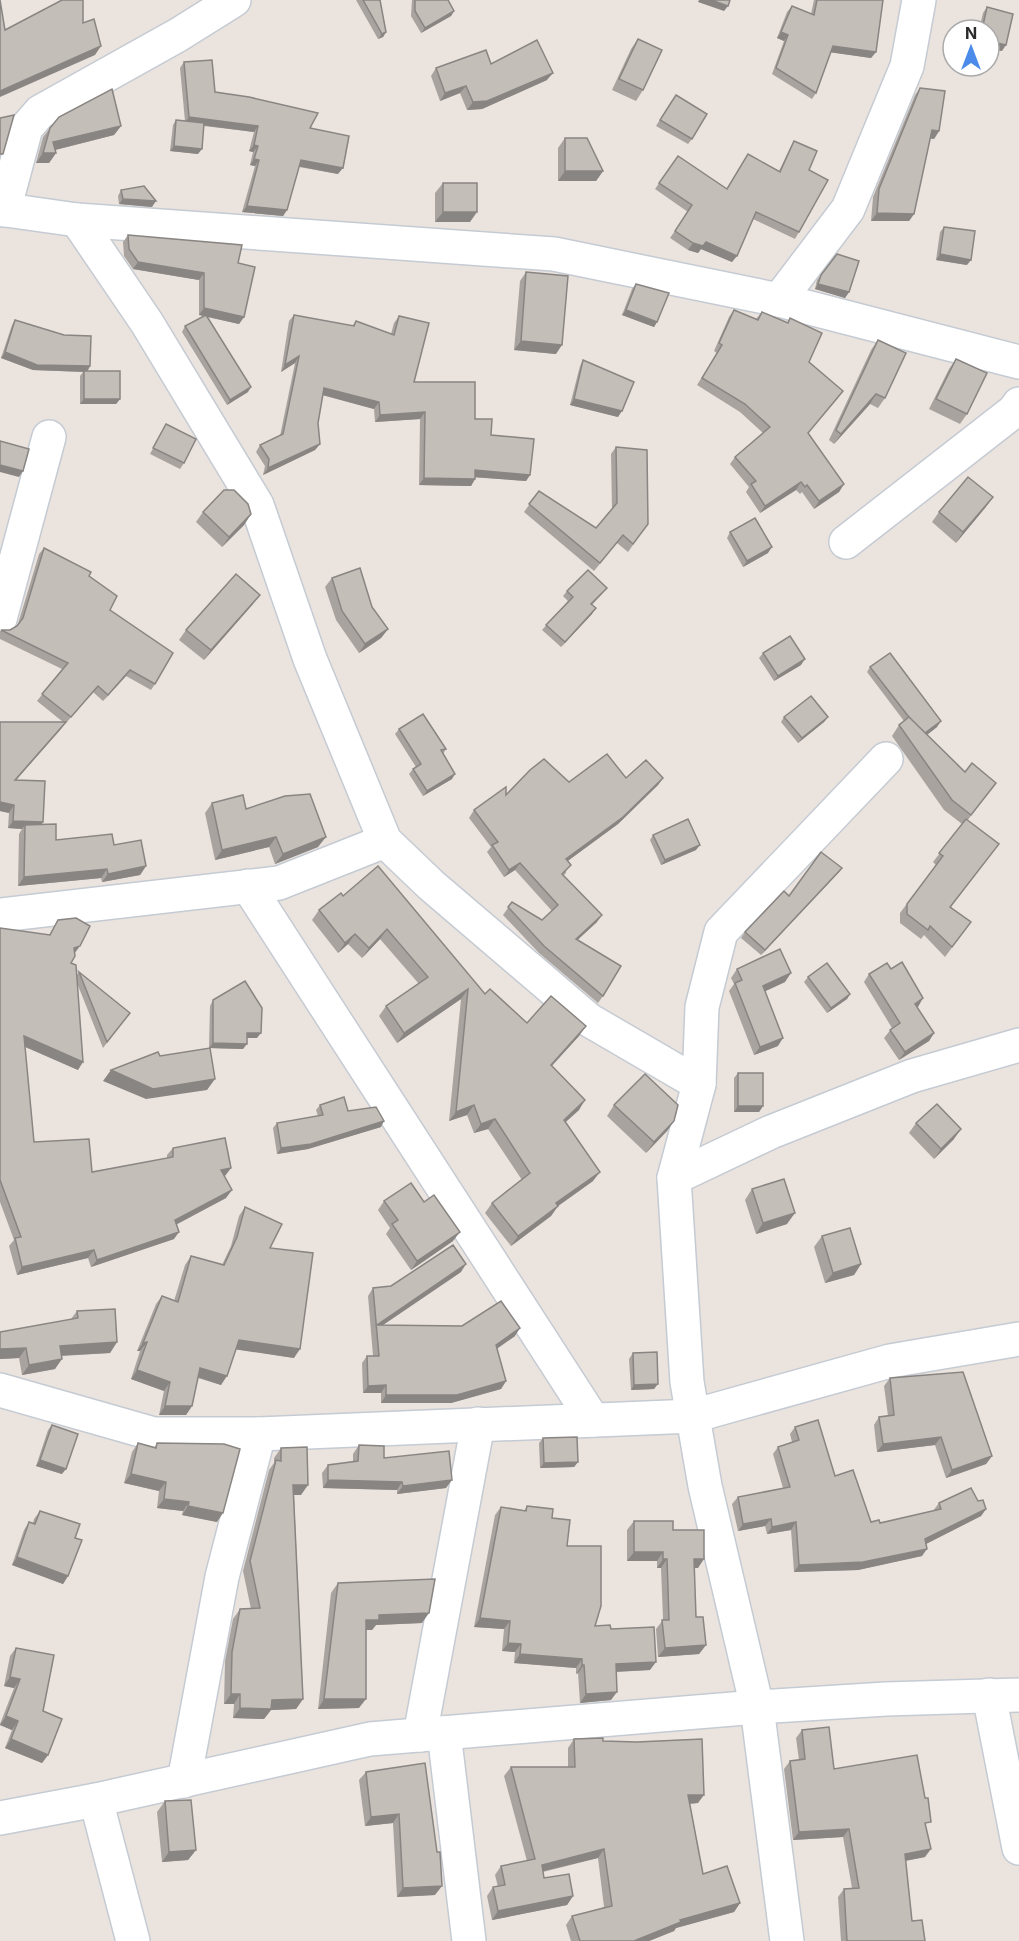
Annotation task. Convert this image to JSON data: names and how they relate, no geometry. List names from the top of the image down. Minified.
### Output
{"north":"top"}
